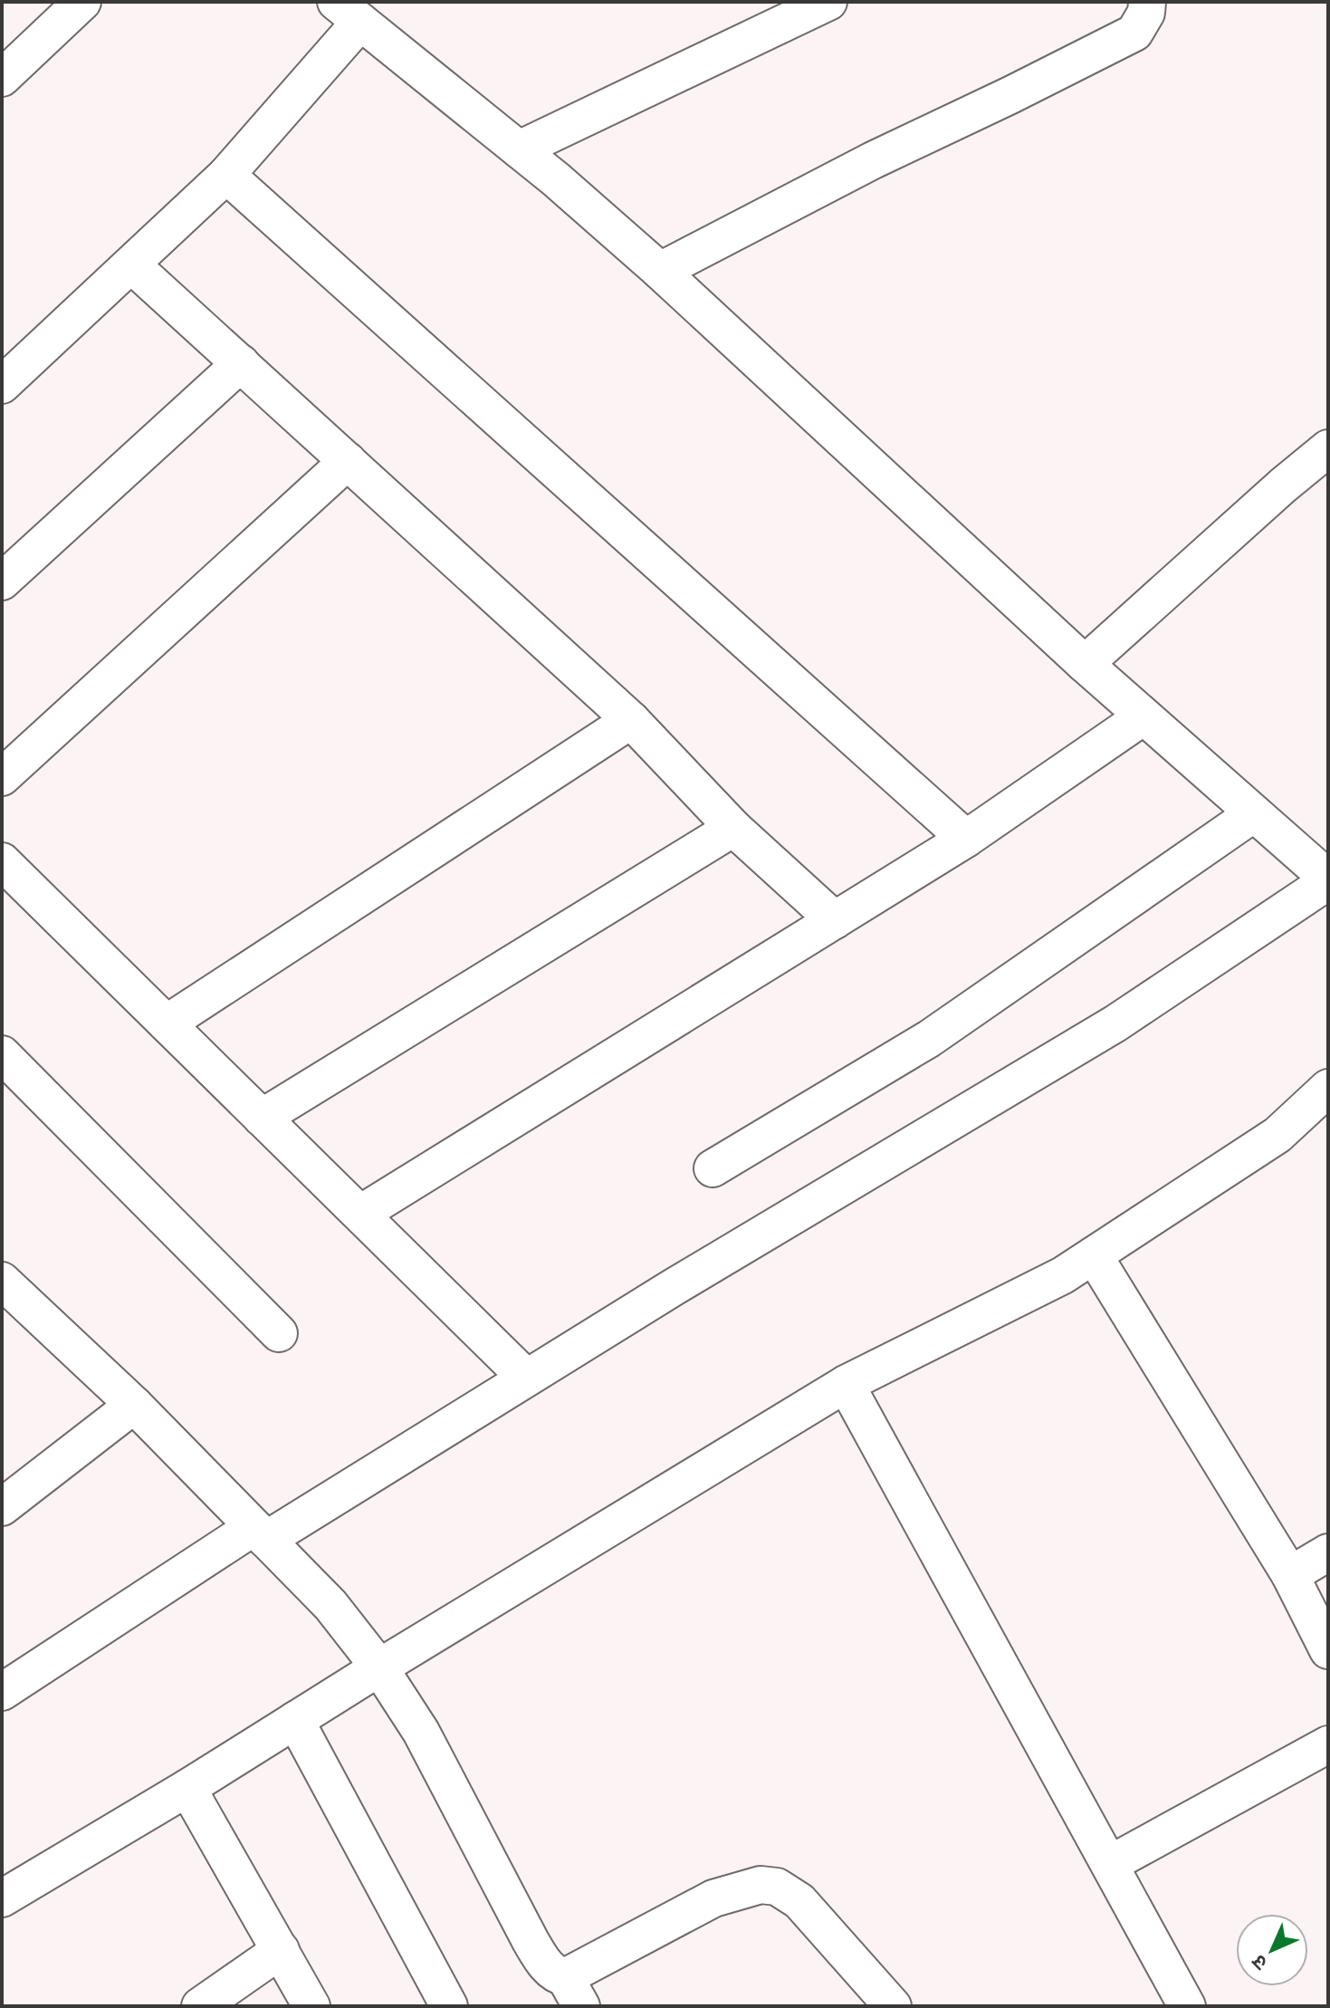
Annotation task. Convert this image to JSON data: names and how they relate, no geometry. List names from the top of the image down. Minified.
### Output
{"north":"bottom left"}
